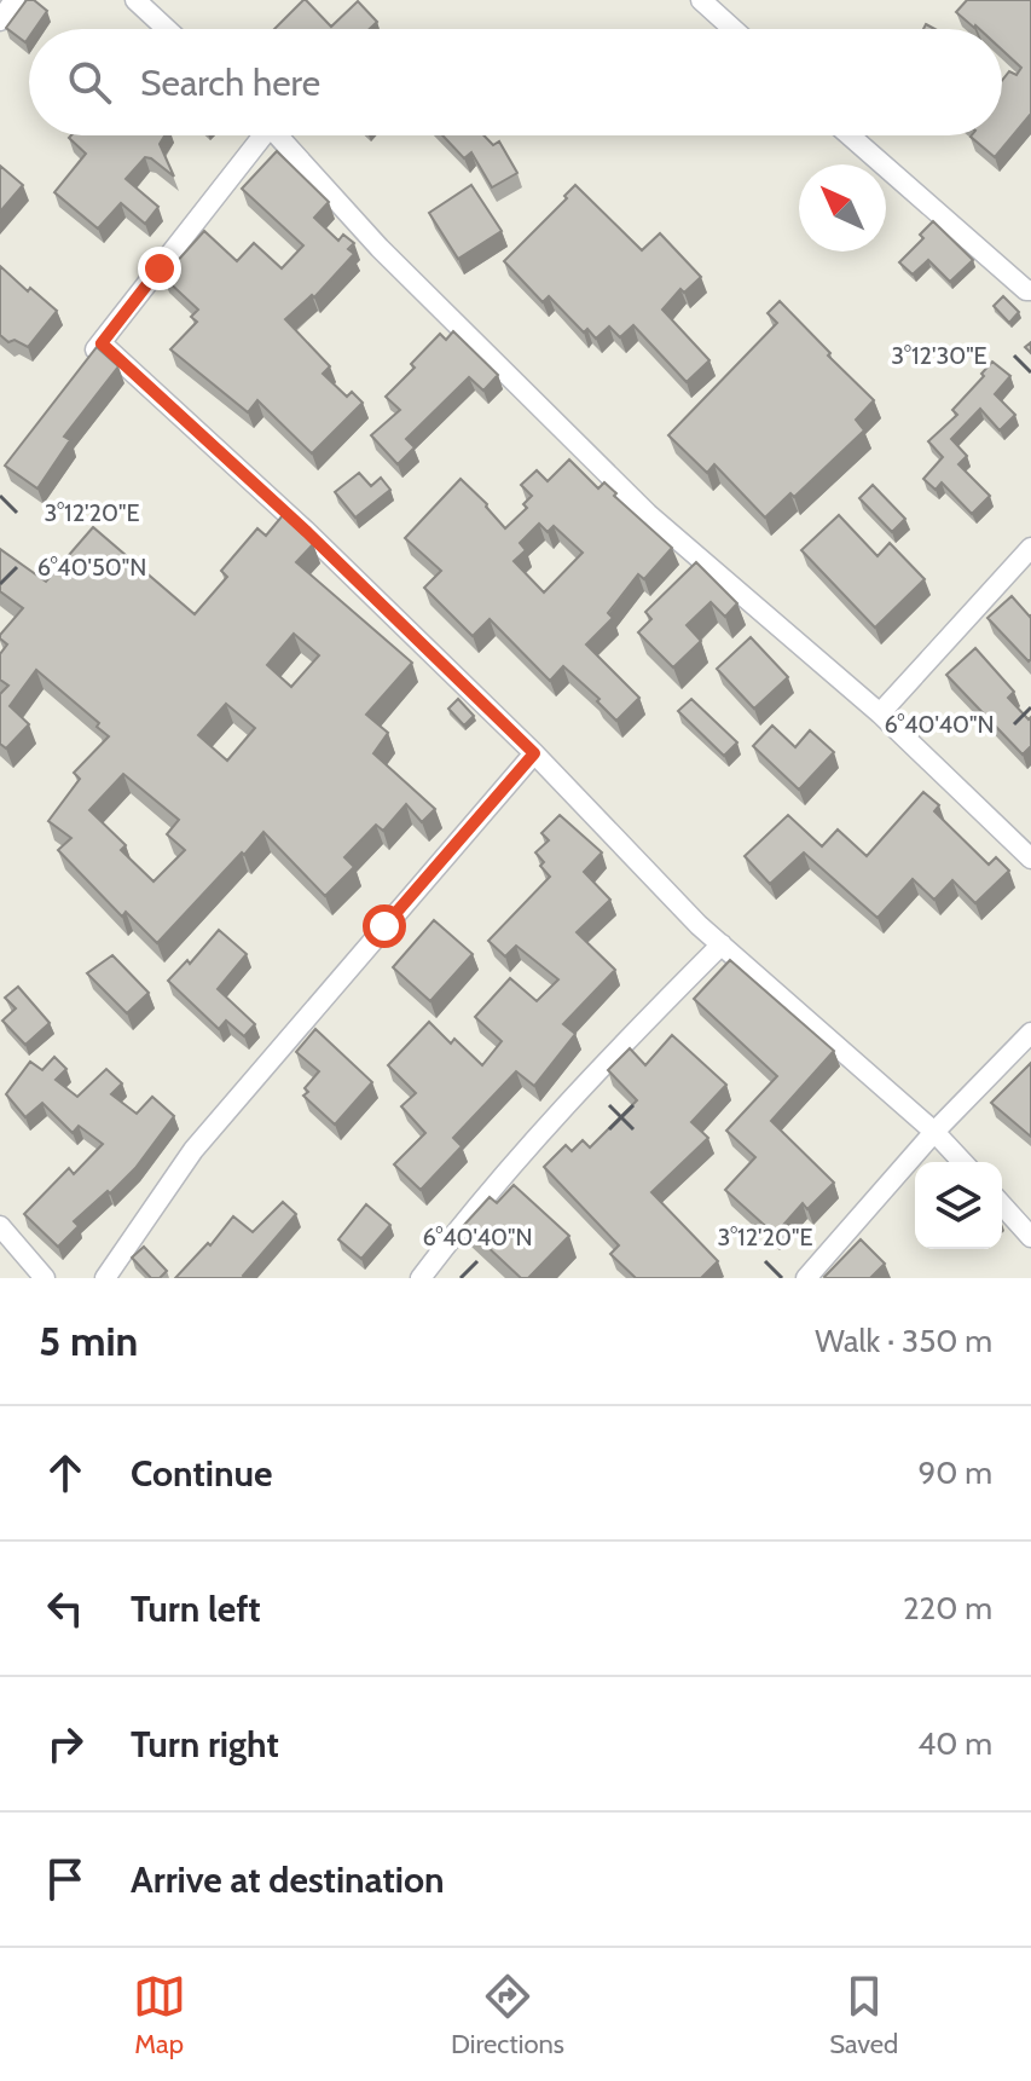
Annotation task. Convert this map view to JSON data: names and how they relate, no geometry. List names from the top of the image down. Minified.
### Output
{"north":"top left","page":{"search":"Search here","heading":["5 min","Walk · 350 m"],"list":[["Continue","90 m"],["Turn left","220 m"],["Turn right","40 m"],"Arrive at destination"],"nav":["Map","Directions","Saved"]},"coordinates":["3°12'30\"E","3°12'20\"E","6°40'50\"N","6°40'40\"N"]}
